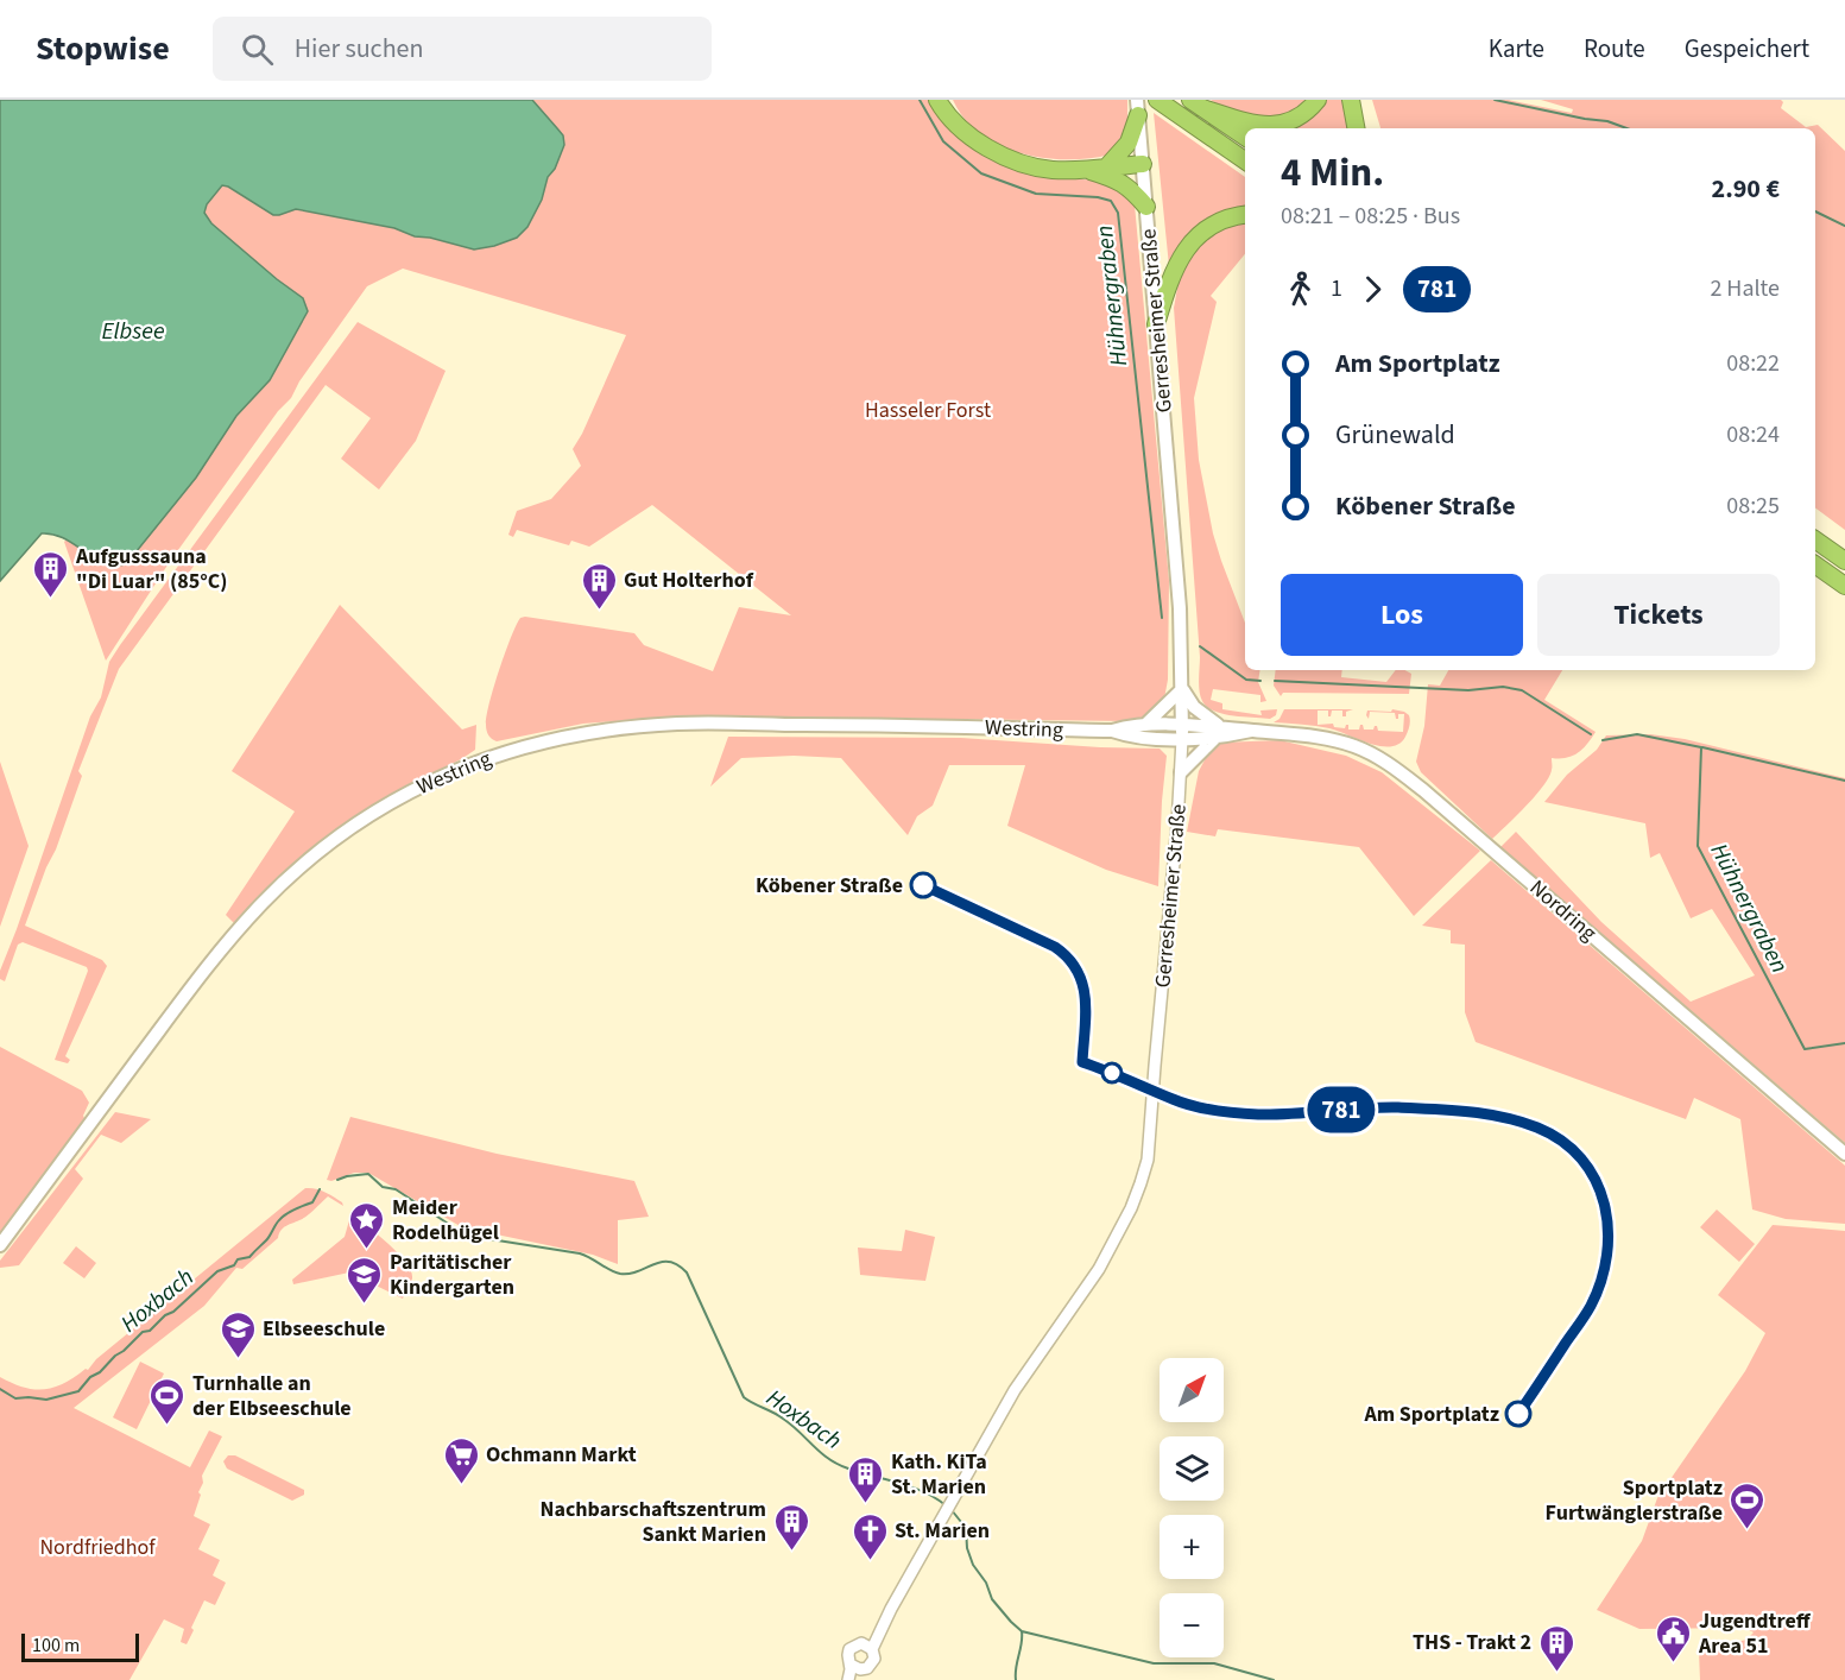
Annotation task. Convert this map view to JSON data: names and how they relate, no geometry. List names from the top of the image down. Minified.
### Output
{"streets":{"main road":["Gerresheimer Straße","Westring","Nordring"]},"crossings":[["Gerresheimer Straße","Westring"],["Gerresheimer Straße","Nordring"],["Westring","Nordring"]],"water":["Hühnergraben","Elbsee","Hoxbach"],"parks":["Hasseler Forst","Nordfriedhof"],"places":{"building":["Aufgusssauna \"Di Luar\" (85°C)","Gut Holterhof","Kath. KiTa St. Marien","Nachbarschaftszentrum Sankt Marien","THS - Trakt 2"],"other":["Köbener Straße","Am Sportplatz"],"place":["Meider Rodelhügel"],"school or university":["Paritätischer Kindergarten","Elbseeschule"],"sports":["Turnhalle an der Elbseeschule","Sportplatz Furtwänglerstraße"],"supermarket":["Ochmann Markt"],"church":["St. Marien"],"public building":["Jugendtreff Area 51"]},"lines":["bus line 781"],"scale_bar":"100 m","north":"top right","page":{"header":"Stopwise","search":"Hier suchen","nav":["Karte","Route","Gespeichert"],"on_map":"781","heading":["4 Min.","08:21 – 08:25 · Bus","2.90 €"],"legs":["1","781","2 Halte"],"list":[{"name":"Am Sportplatz","value":"08:22"},{"name":"Grünewald","value":"08:24"},{"name":"Köbener Straße","value":"08:25"}],"buttons":["Los","Tickets"],"map_buttons":["+","−"],"scale":"100 m"}}
